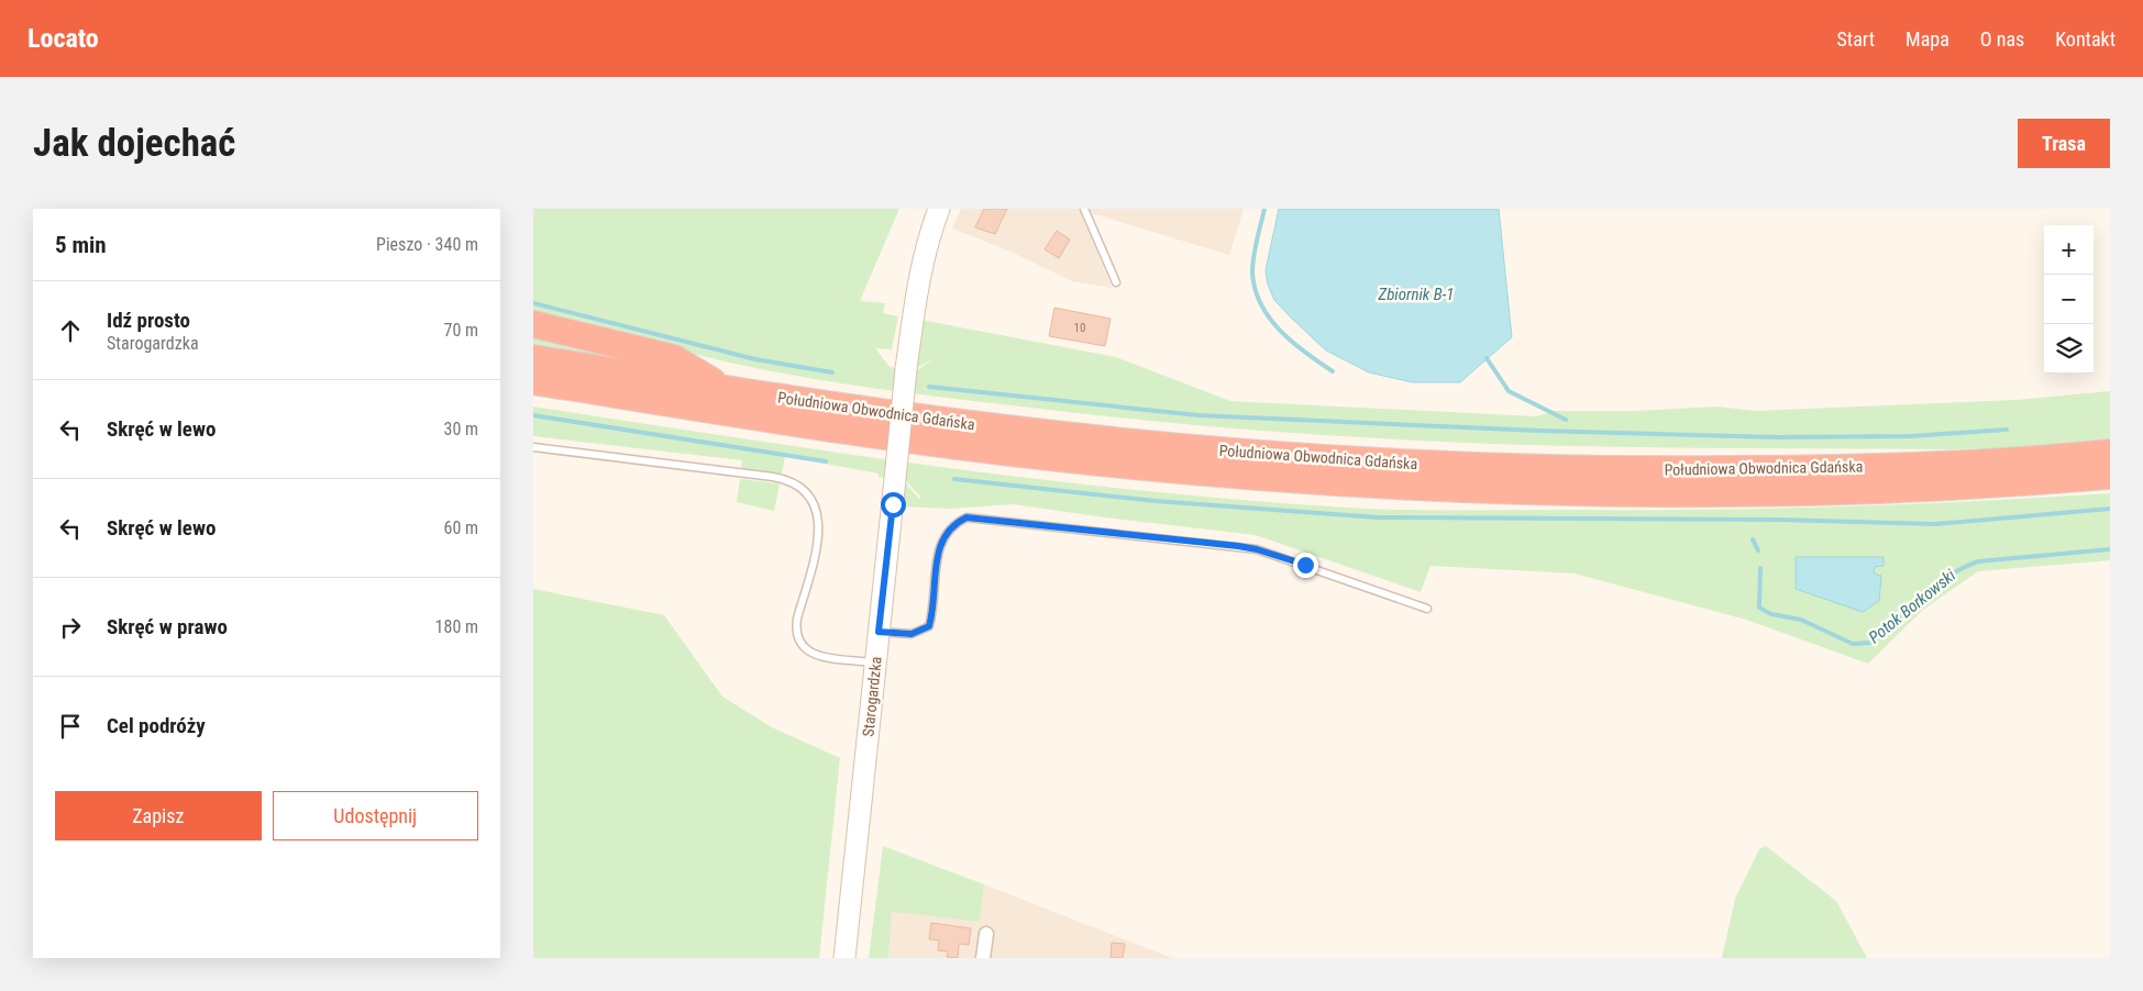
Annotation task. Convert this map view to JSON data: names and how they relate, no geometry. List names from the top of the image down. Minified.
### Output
{"streets":{"highway":["Południowa Obwodnica Gdańska"],"main road":["Starogardzka"]},"water":["Zbiornik B-1","Potok Borkowski"],"house_numbers":["10"],"page":{"header":"Locato","nav":["Start","Mapa","O nas","Kontakt"],"buttons":["Trasa",["Zapisz","Udostępnij"]],"title":"Jak dojechać","heading":["5 min","Pieszo · 340 m"],"map_buttons":["+","−"],"list":[["Idź prosto","Starogardzka","70 m"],["Skręć w lewo","30 m"],["Skręć w lewo","60 m"],["Skręć w prawo","180 m"],"Cel podróży"]}}
